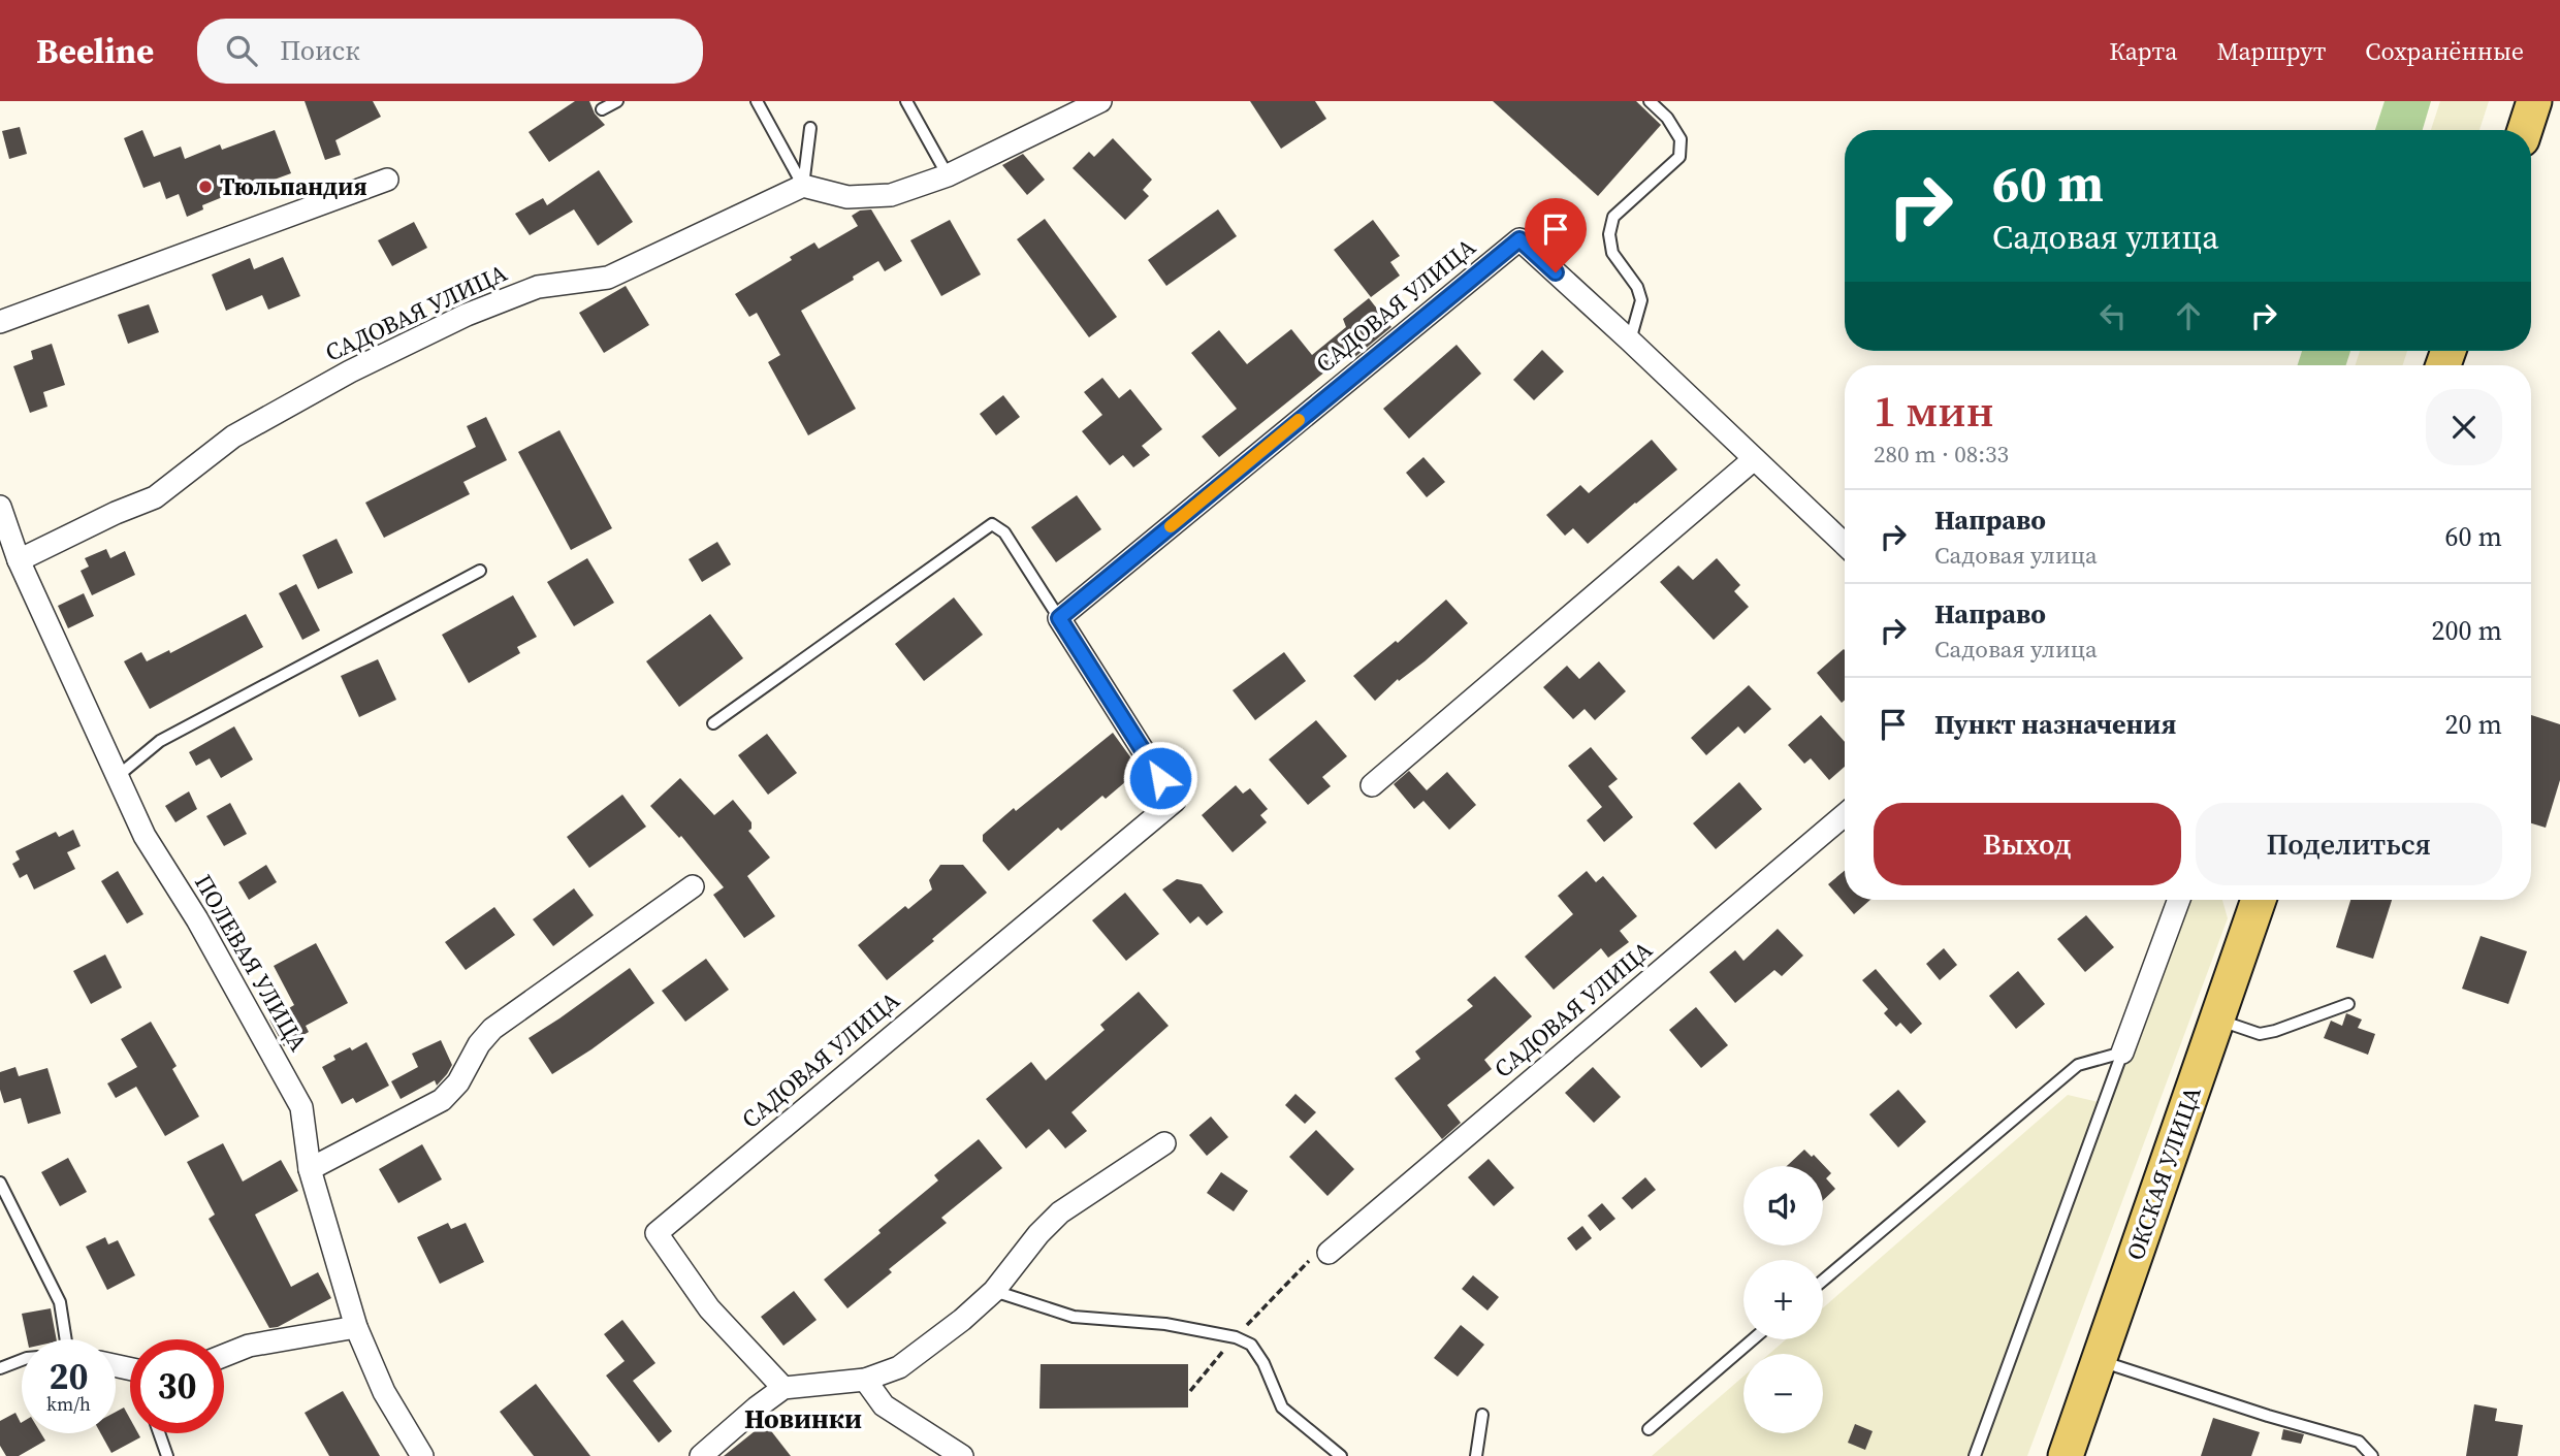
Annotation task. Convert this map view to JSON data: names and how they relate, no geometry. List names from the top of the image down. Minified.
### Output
{"streets":{"main road":["ОКСКАЯ УЛИЦА"],"street":["САДОВАЯ УЛИЦА","ПОЛЕВАЯ УЛИЦА"]},"crossings":[["САДОВАЯ УЛИЦА","ПОЛЕВАЯ УЛИЦА"]],"districts":["Новинки"],"places":["Тюльпандия"],"page":{"header":"Beeline","search":"Поиск","nav":["Карта","Маршрут","Сохранённые"],"turn":["60 m","Садовая улица"],"heading":["1 мин","280 m · 08:33"],"list":[{"name":"Направо","note":"Садовая улица","value":"60 m"},{"name":"Направо","note":"Садовая улица","value":"200 m"},{"name":"Пункт назначения","value":"20 m"}],"buttons":["Выход","Поделиться"],"map_buttons":["+","−"],"speed":"20 km/h","limit":"30"}}
